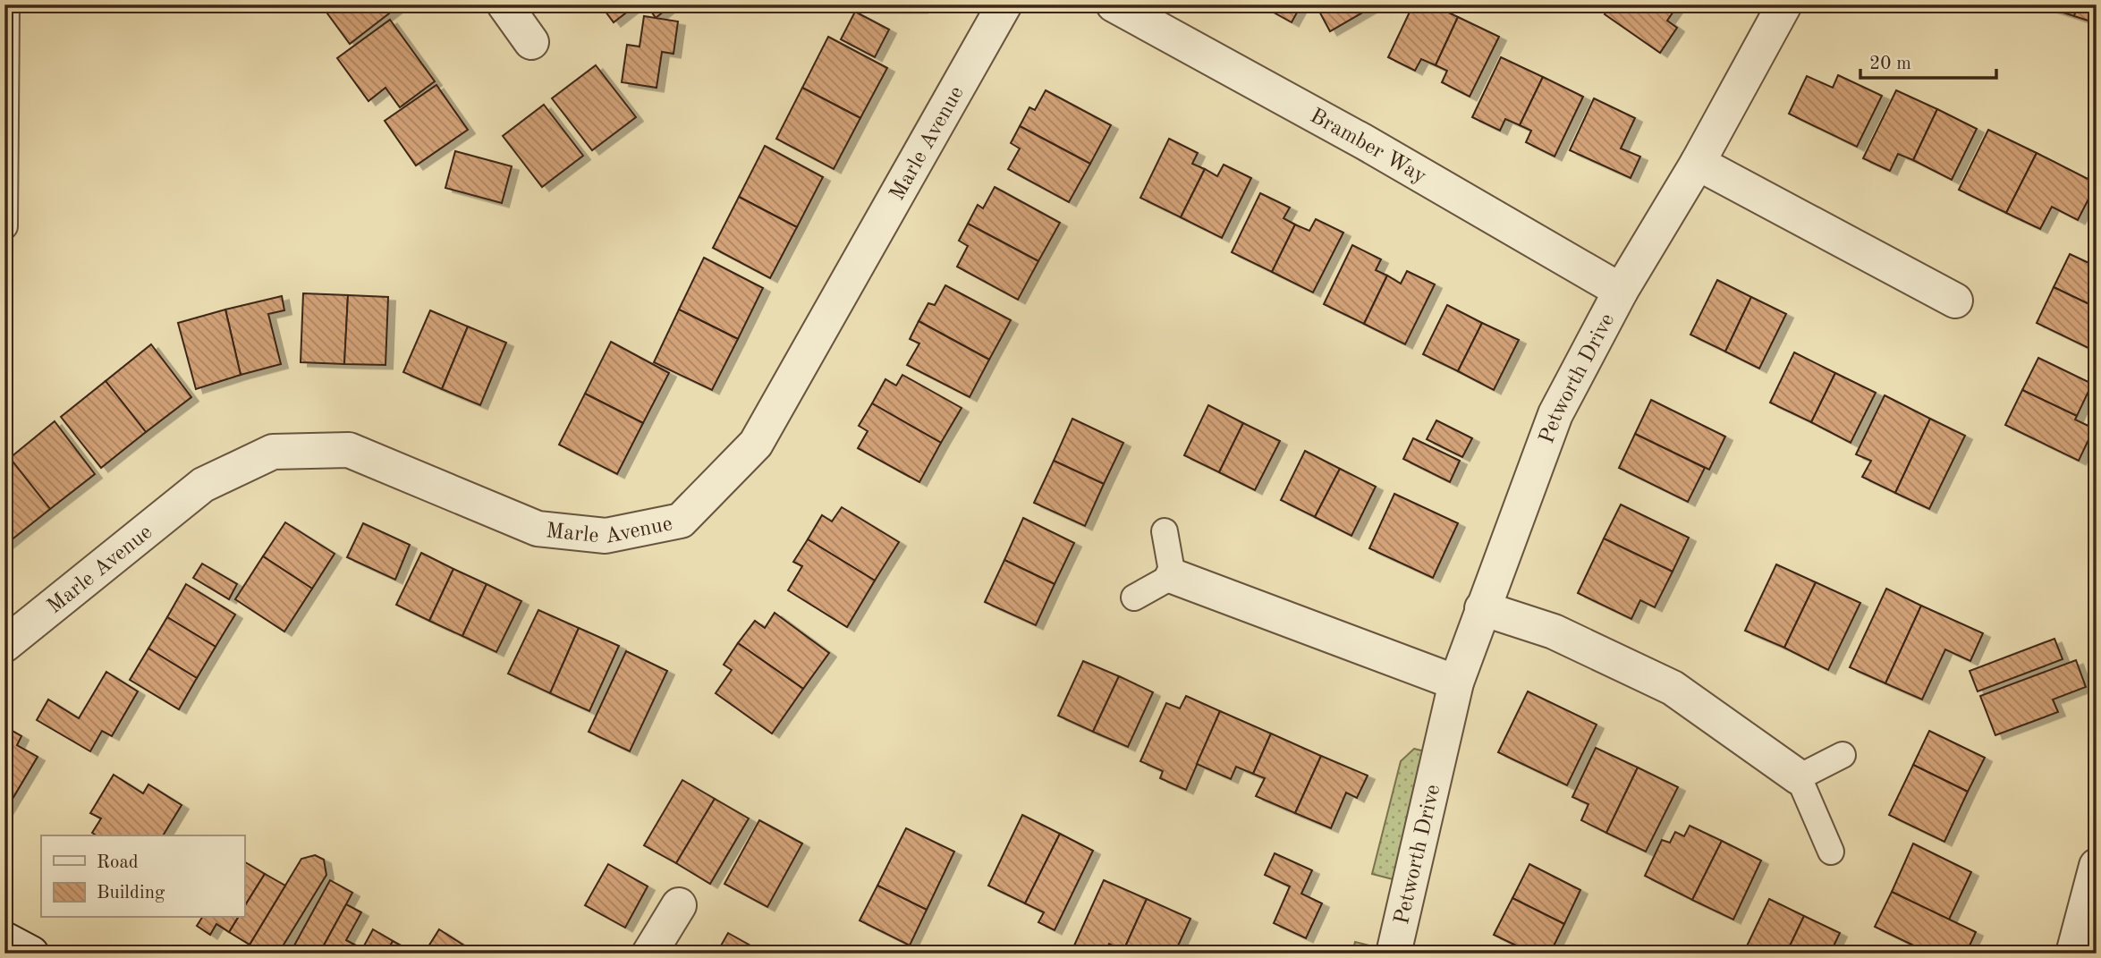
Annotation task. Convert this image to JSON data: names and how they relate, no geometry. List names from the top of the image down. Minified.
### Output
{"streets":{"street":["Marle Avenue","Bramber Way","Petworth Drive"]},"crossings":[["Bramber Way","Petworth Drive"]],"legend":["Road","Building"],"scale_bar":"20 m"}
